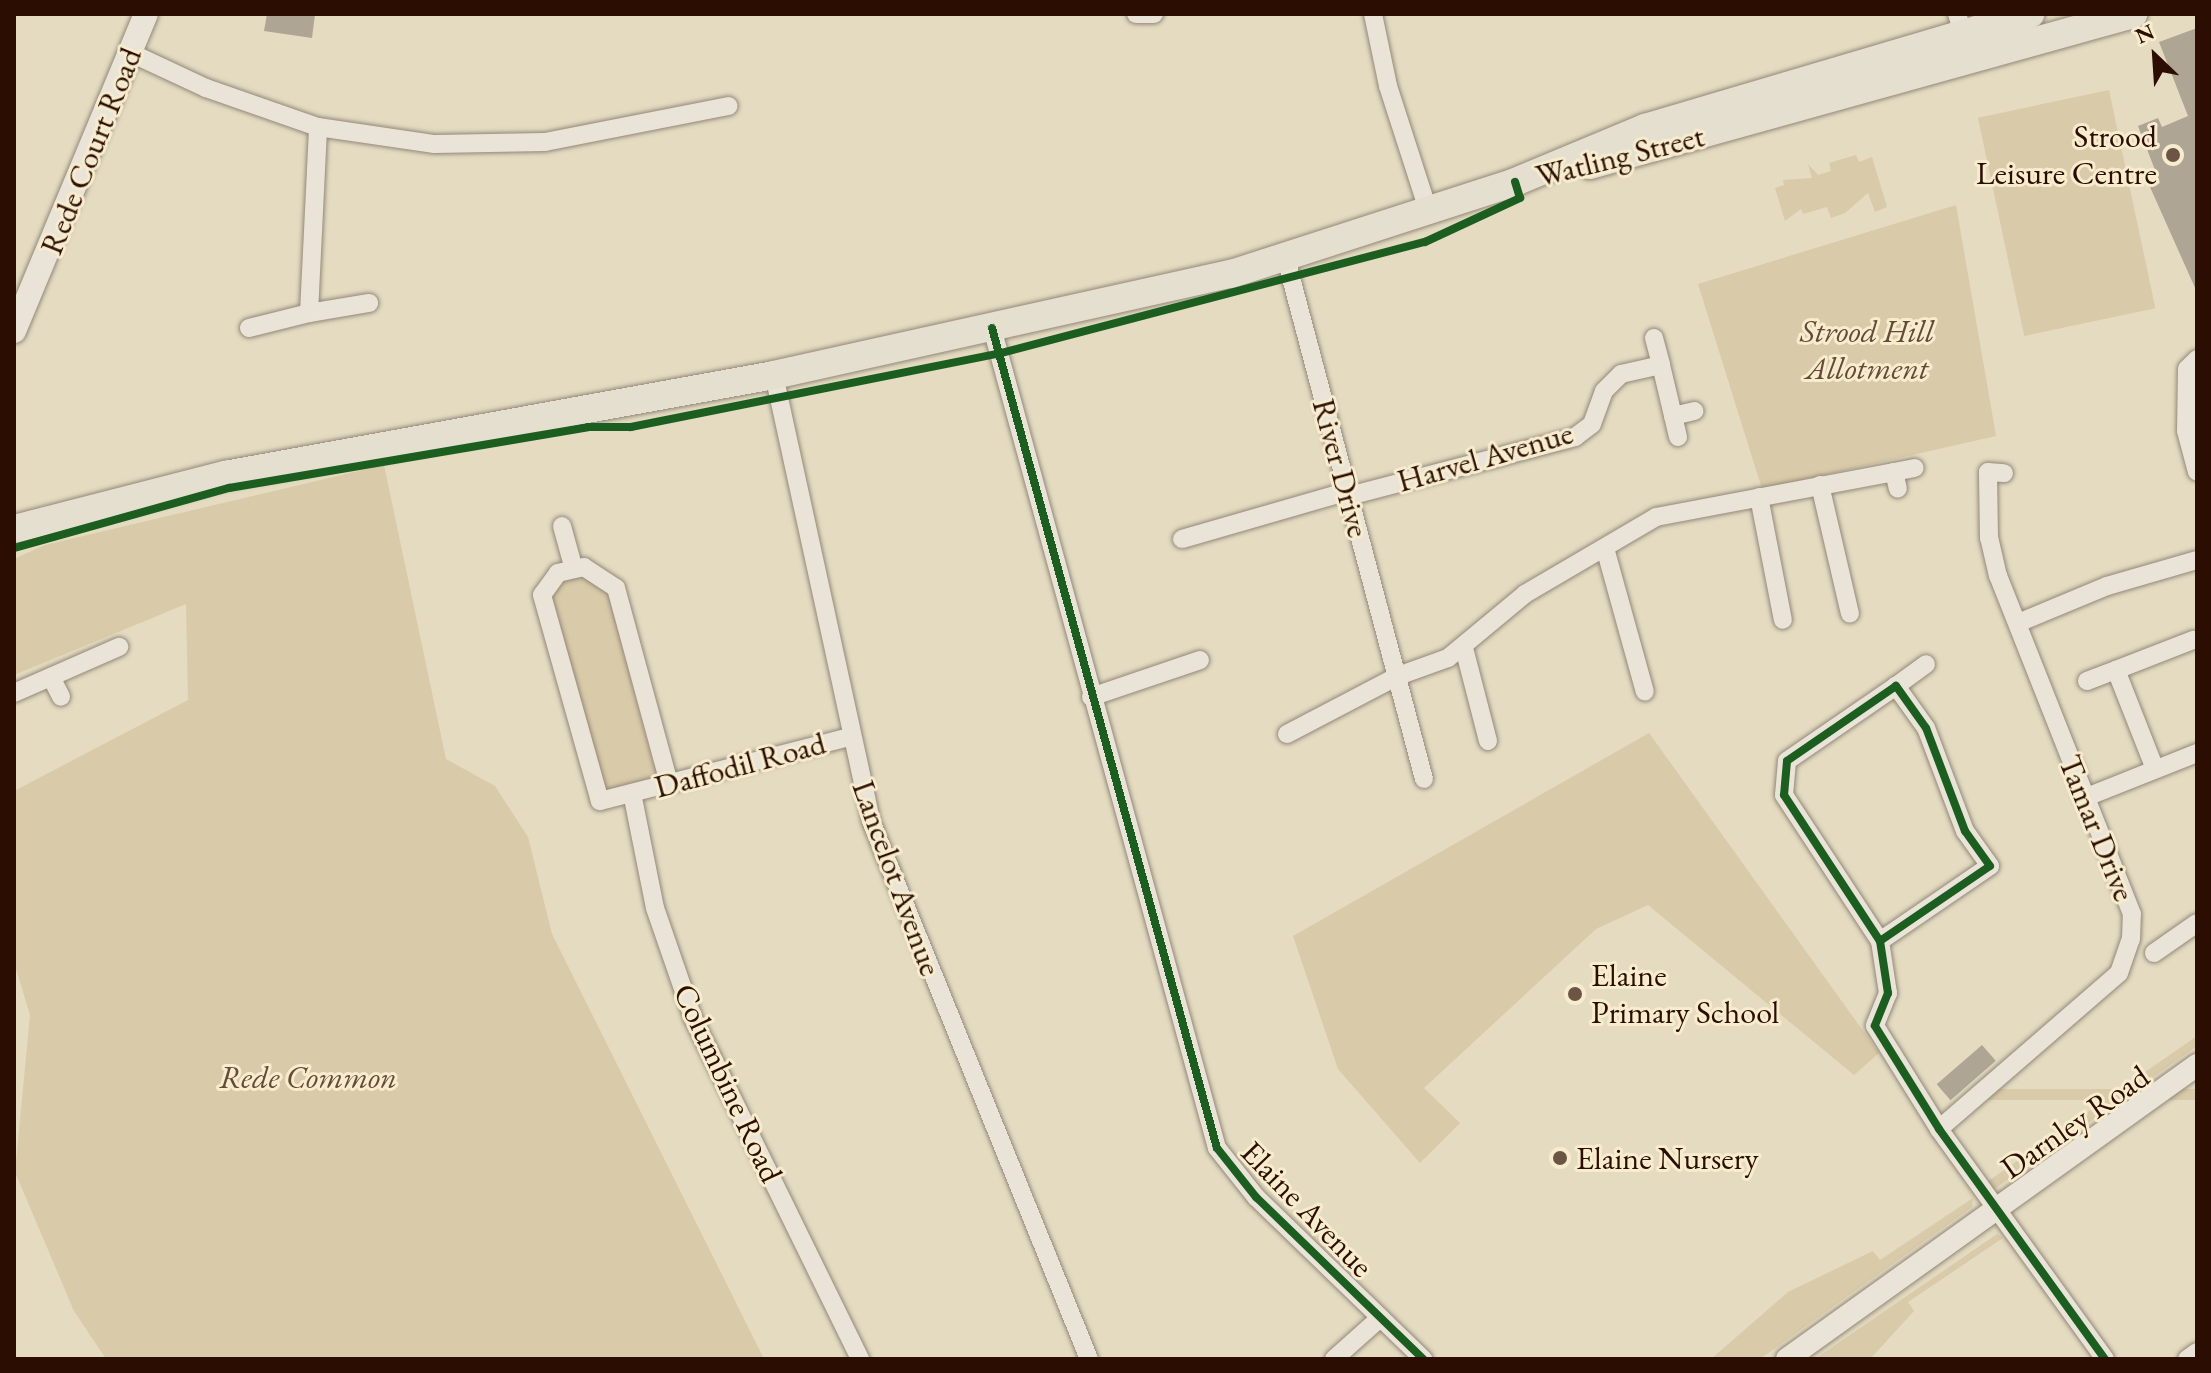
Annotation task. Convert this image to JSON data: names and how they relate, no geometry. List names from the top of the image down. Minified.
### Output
{"streets":{"main road":["Rede Court Road","Watling Street"],"street":["Harvel Avenue","River Drive","Daffodil Road","Tamar Drive","Lancelot Avenue","Columbine Road","Darnley Road","Elaine Avenue"]},"crossings":[["Harvel Avenue","River Drive"],["Daffodil Road","Lancelot Avenue"],["Daffodil Road","Columbine Road"]],"parks":["Strood Hill Allotment","Rede Common"],"places":["Strood Leisure Centre","Elaine Primary School","Elaine Nursery"],"north":"top left"}
